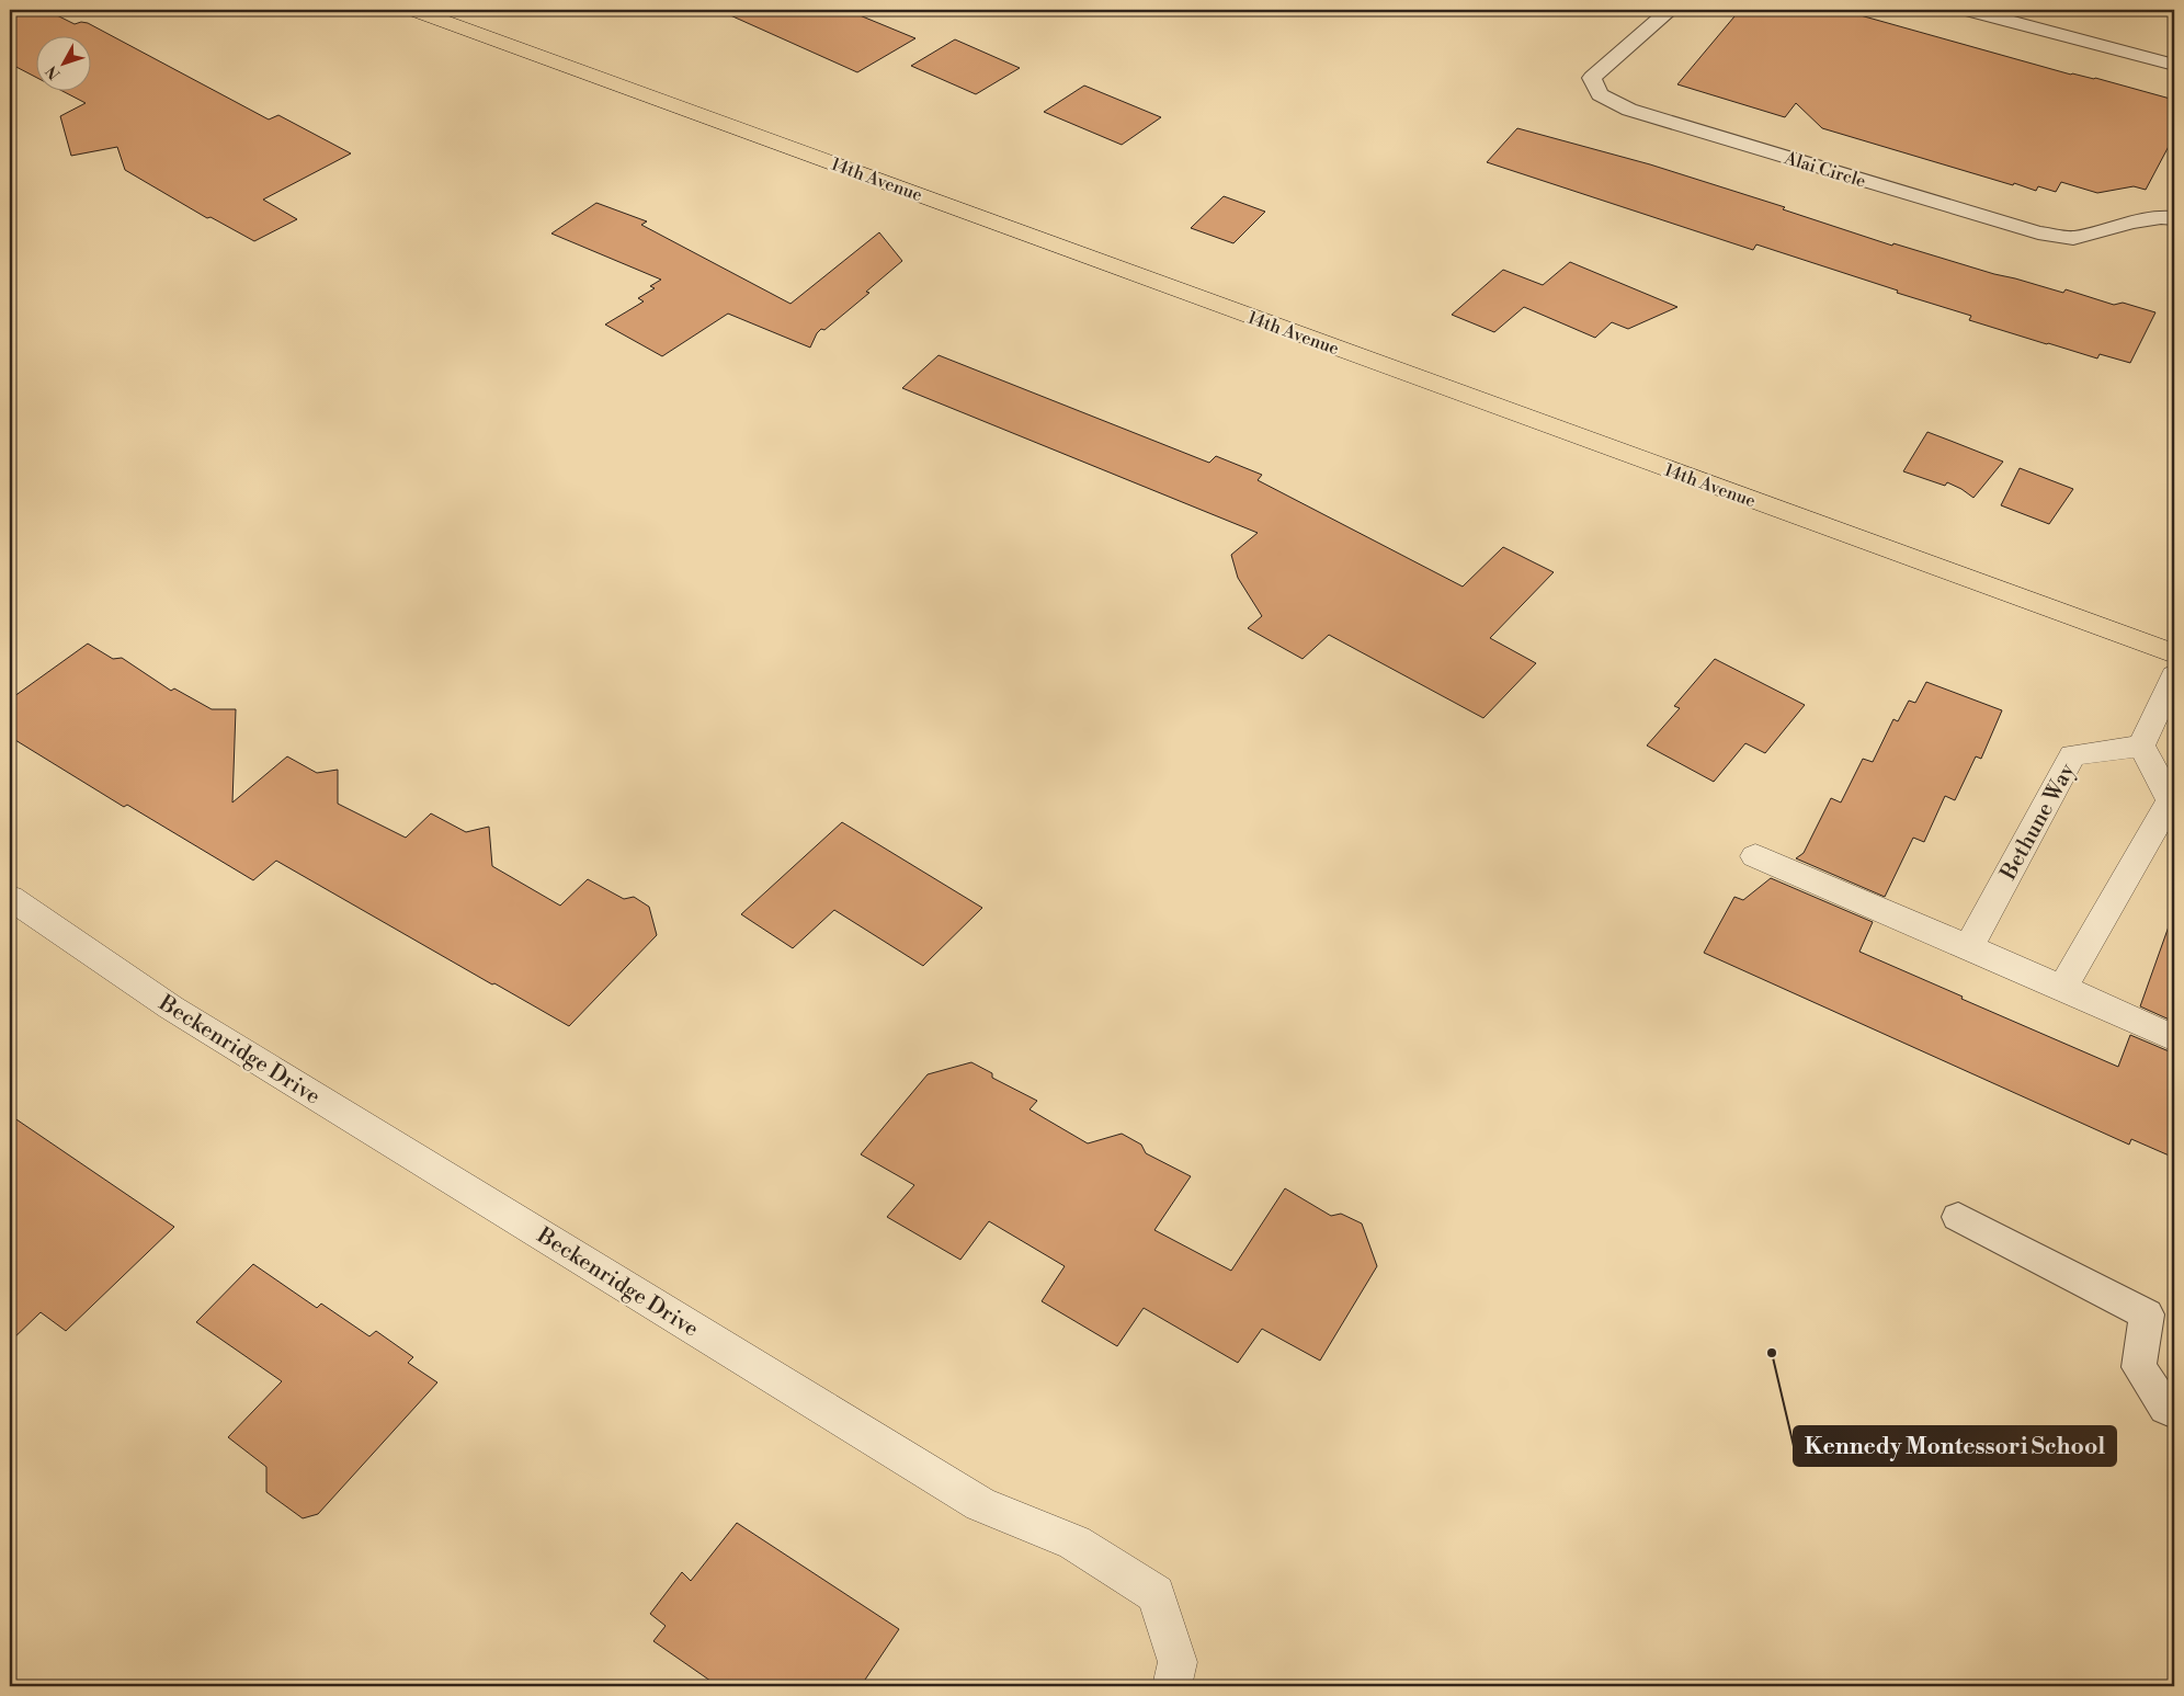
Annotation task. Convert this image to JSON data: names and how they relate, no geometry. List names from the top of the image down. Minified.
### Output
{"streets":{"main road":["14th Avenue"],"street":["Bethune Way","Beckenridge Drive"],"lane":["Alai Circle"]},"places":["Kennedy Montessori School"],"north":"bottom left"}
